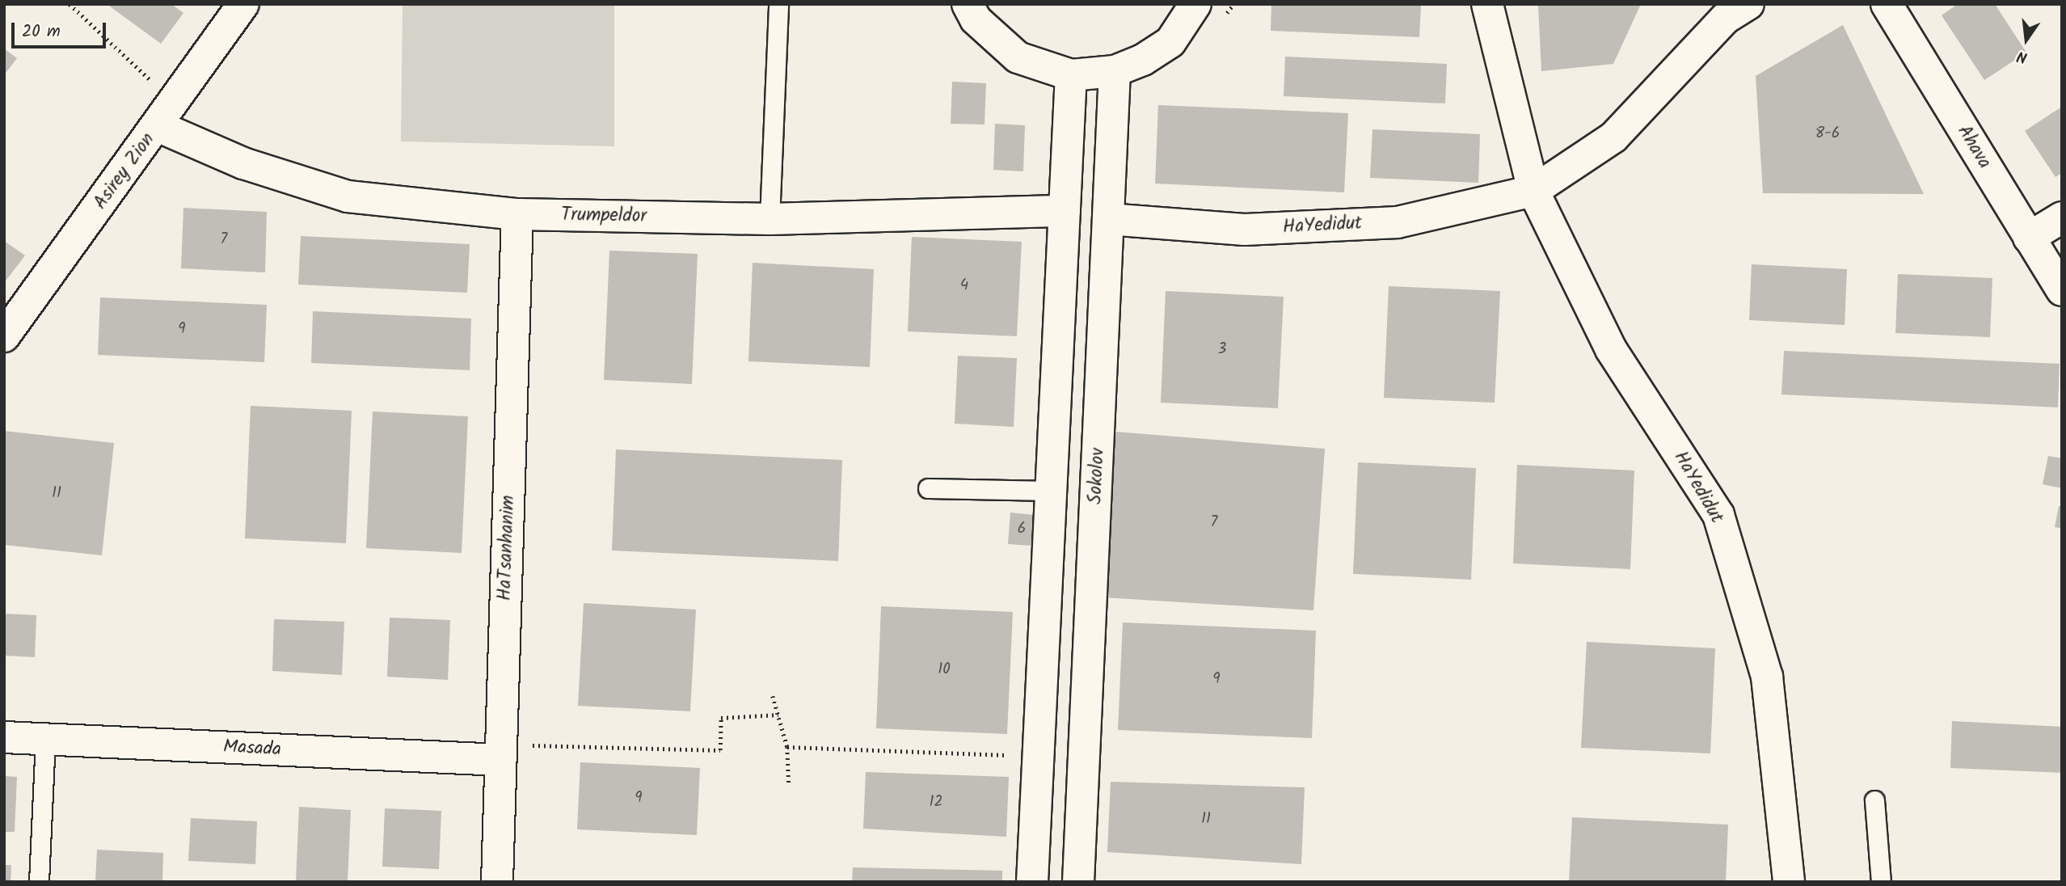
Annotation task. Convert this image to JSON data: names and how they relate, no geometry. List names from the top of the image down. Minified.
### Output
{"streets":{"street":["Ahava","Asirey Zion","Trumpeldor","HaYedidut","Sokolov","HaTsanhanim","Masada"]},"crossings":[["Asirey Zion","Trumpeldor"],["Trumpeldor","HaTsanhanim"],["HaYedidut","Sokolov"],["HaTsanhanim","Masada"]],"house_numbers":["8-6","7","4","9","3","11","7","6","10","9","9","12","11"],"scale_bar":"20 m","north":"bottom"}
